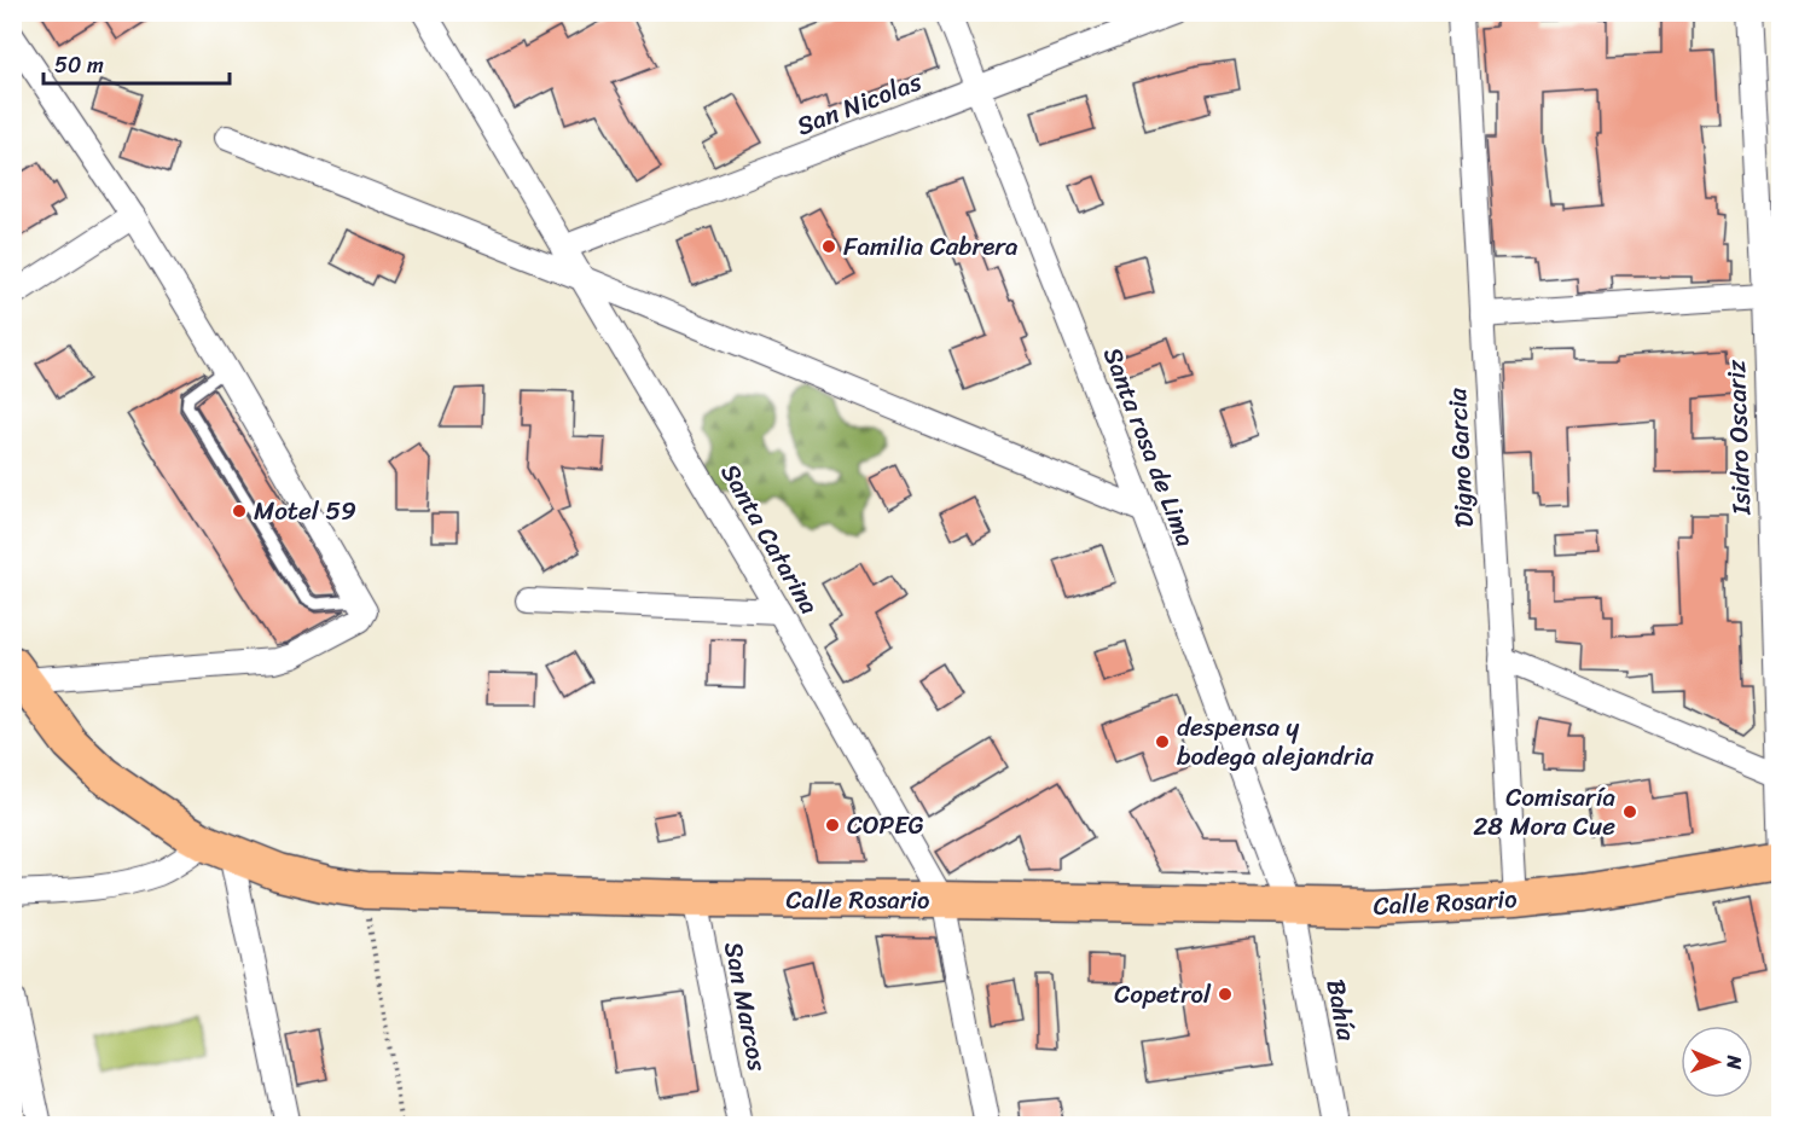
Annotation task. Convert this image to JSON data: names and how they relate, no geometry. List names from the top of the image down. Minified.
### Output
{"streets":{"main road":["Calle Rosario"],"street":["San Nicolas","Isidro Oscariz","Santa rosa de Lima","Digno Garcia","Santa Catarina","San Marcos","Bahía"]},"crossings":[["San Nicolas","Santa rosa de Lima"],["San Nicolas","Santa Catarina"],["Isidro Oscariz","Calle Rosario"],["Santa rosa de Lima","Calle Rosario"],["Santa rosa de Lima","Bahía"],["Digno Garcia","Calle Rosario"],["Santa Catarina","Calle Rosario"],["Calle Rosario","San Marcos"],["Calle Rosario","Bahía"]],"places":["Familia Cabrera","Motel 59","despensa y bodega alejandria","Comisaría 28 Mora Cue","COPEG","Copetrol"],"scale_bar":"50 m","north":"right"}
